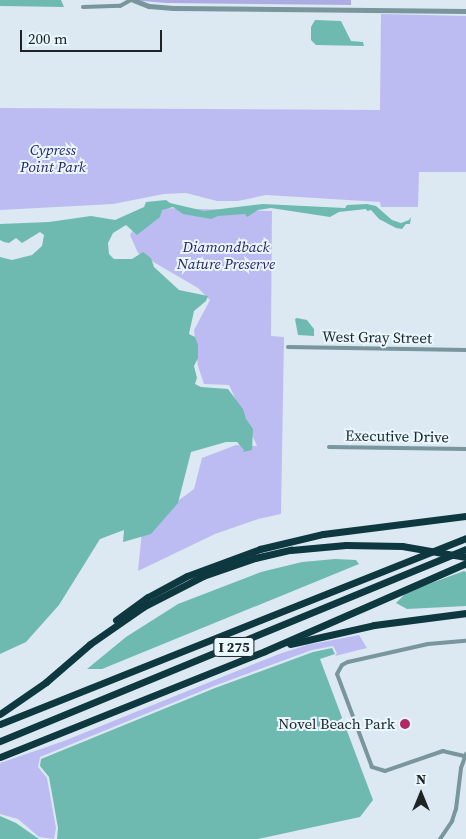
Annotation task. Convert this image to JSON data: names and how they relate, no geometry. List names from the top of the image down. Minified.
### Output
{"streets":{"highway":["I 275"],"street":["West Gray Street","Executive Drive"]},"parks":["Cypress Point Park","Diamondback Nature Preserve"],"places":["Novel Beach Park"],"scale_bar":"200 m","north":"top"}
